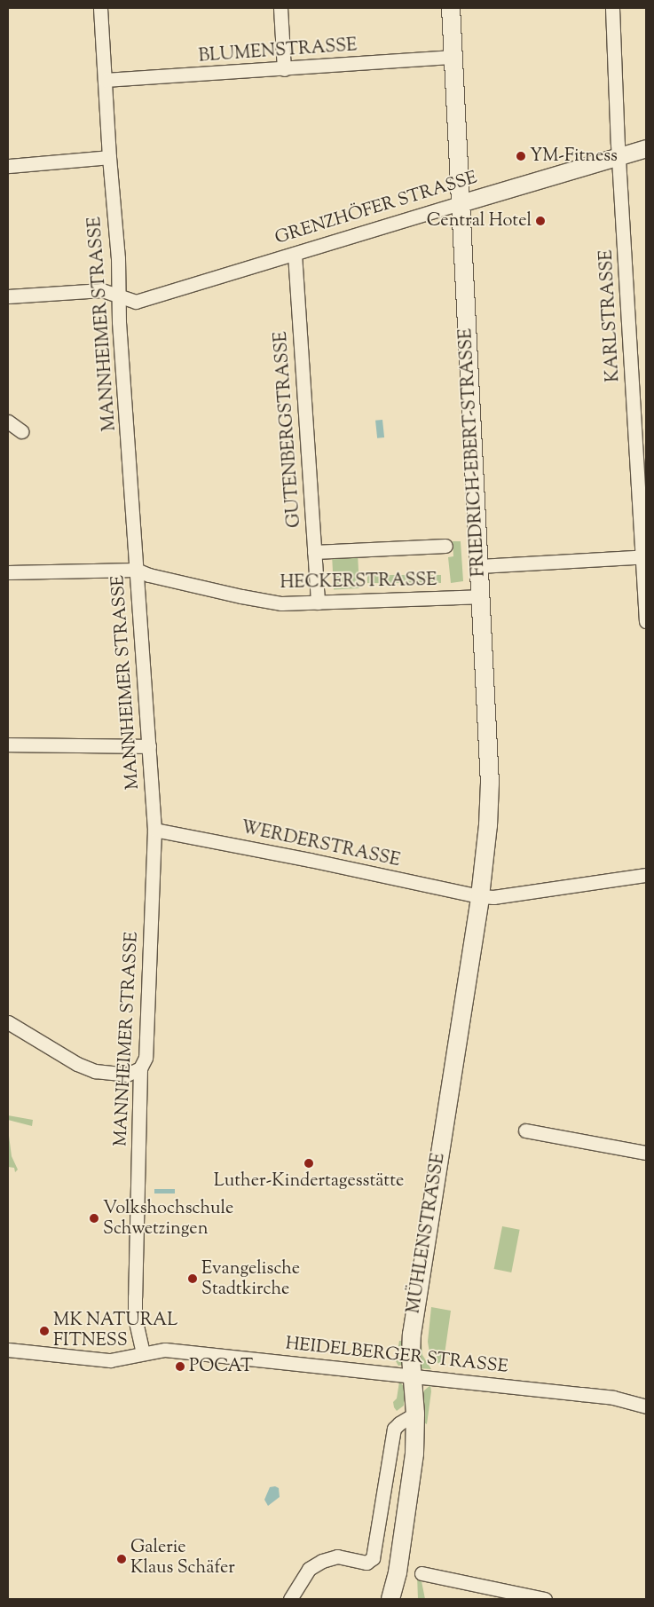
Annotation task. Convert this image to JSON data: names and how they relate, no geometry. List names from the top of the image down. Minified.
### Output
{"streets":{"main road":["FRIEDRICH-EBERT-STRASSE","MÜHLENSTRASSE"],"street":["BLUMENSTRASSE","GRENZHÖFER STRASSE","KARLSTRASSE","MANNHEIMER STRASSE","GUTENBERGSTRASSE","HECKERSTRASSE","WERDERSTRASSE","HEIDELBERGER STRASSE"]},"crossings":[["BLUMENSTRASSE","MANNHEIMER STRASSE"],["BLUMENSTRASSE","FRIEDRICH-EBERT-STRASSE"],["GRENZHÖFER STRASSE","KARLSTRASSE"],["GRENZHÖFER STRASSE","MANNHEIMER STRASSE"],["GRENZHÖFER STRASSE","GUTENBERGSTRASSE"],["GRENZHÖFER STRASSE","FRIEDRICH-EBERT-STRASSE"],["MANNHEIMER STRASSE","HECKERSTRASSE"],["MANNHEIMER STRASSE","WERDERSTRASSE"],["MANNHEIMER STRASSE","HEIDELBERGER STRASSE"],["GUTENBERGSTRASSE","HECKERSTRASSE"],["FRIEDRICH-EBERT-STRASSE","HECKERSTRASSE"],["FRIEDRICH-EBERT-STRASSE","WERDERSTRASSE"],["FRIEDRICH-EBERT-STRASSE","MÜHLENSTRASSE"],["WERDERSTRASSE","MÜHLENSTRASSE"],["MÜHLENSTRASSE","HEIDELBERGER STRASSE"]],"places":["YM-Fitness","Central Hotel","Luther-Kindertagesstätte","Volkshochschule Schwetzingen","Evangelische Stadtkirche","MK NATURAL FITNESS","POCAT","Galerie Klaus Schäfer"]}
